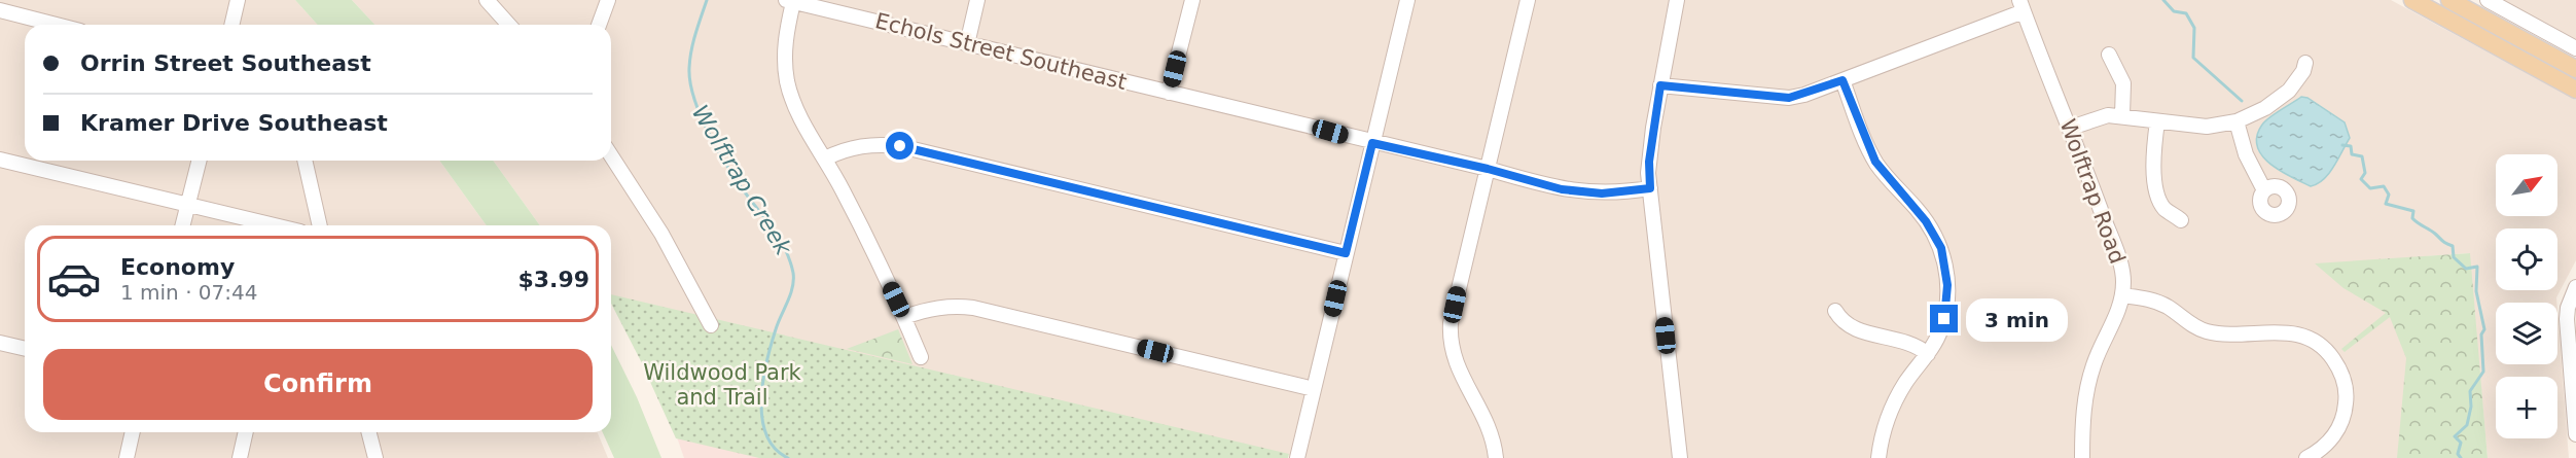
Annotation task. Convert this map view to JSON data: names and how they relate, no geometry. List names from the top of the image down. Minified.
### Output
{"streets":{"street":["Echols Street Southeast","Wolftrap Road"]},"water":["Wolftrap Creek"],"parks":["Wildwood Park and Trail"],"north":"top right","page":{"banner":["Orrin Street Southeast","Kramer Drive Southeast"],"map_buttons":"+","list":[{"name":"Economy","note":"1 min · 07:44","value":"$3.99"}],"bubble":"3 min","buttons":"Confirm"}}
